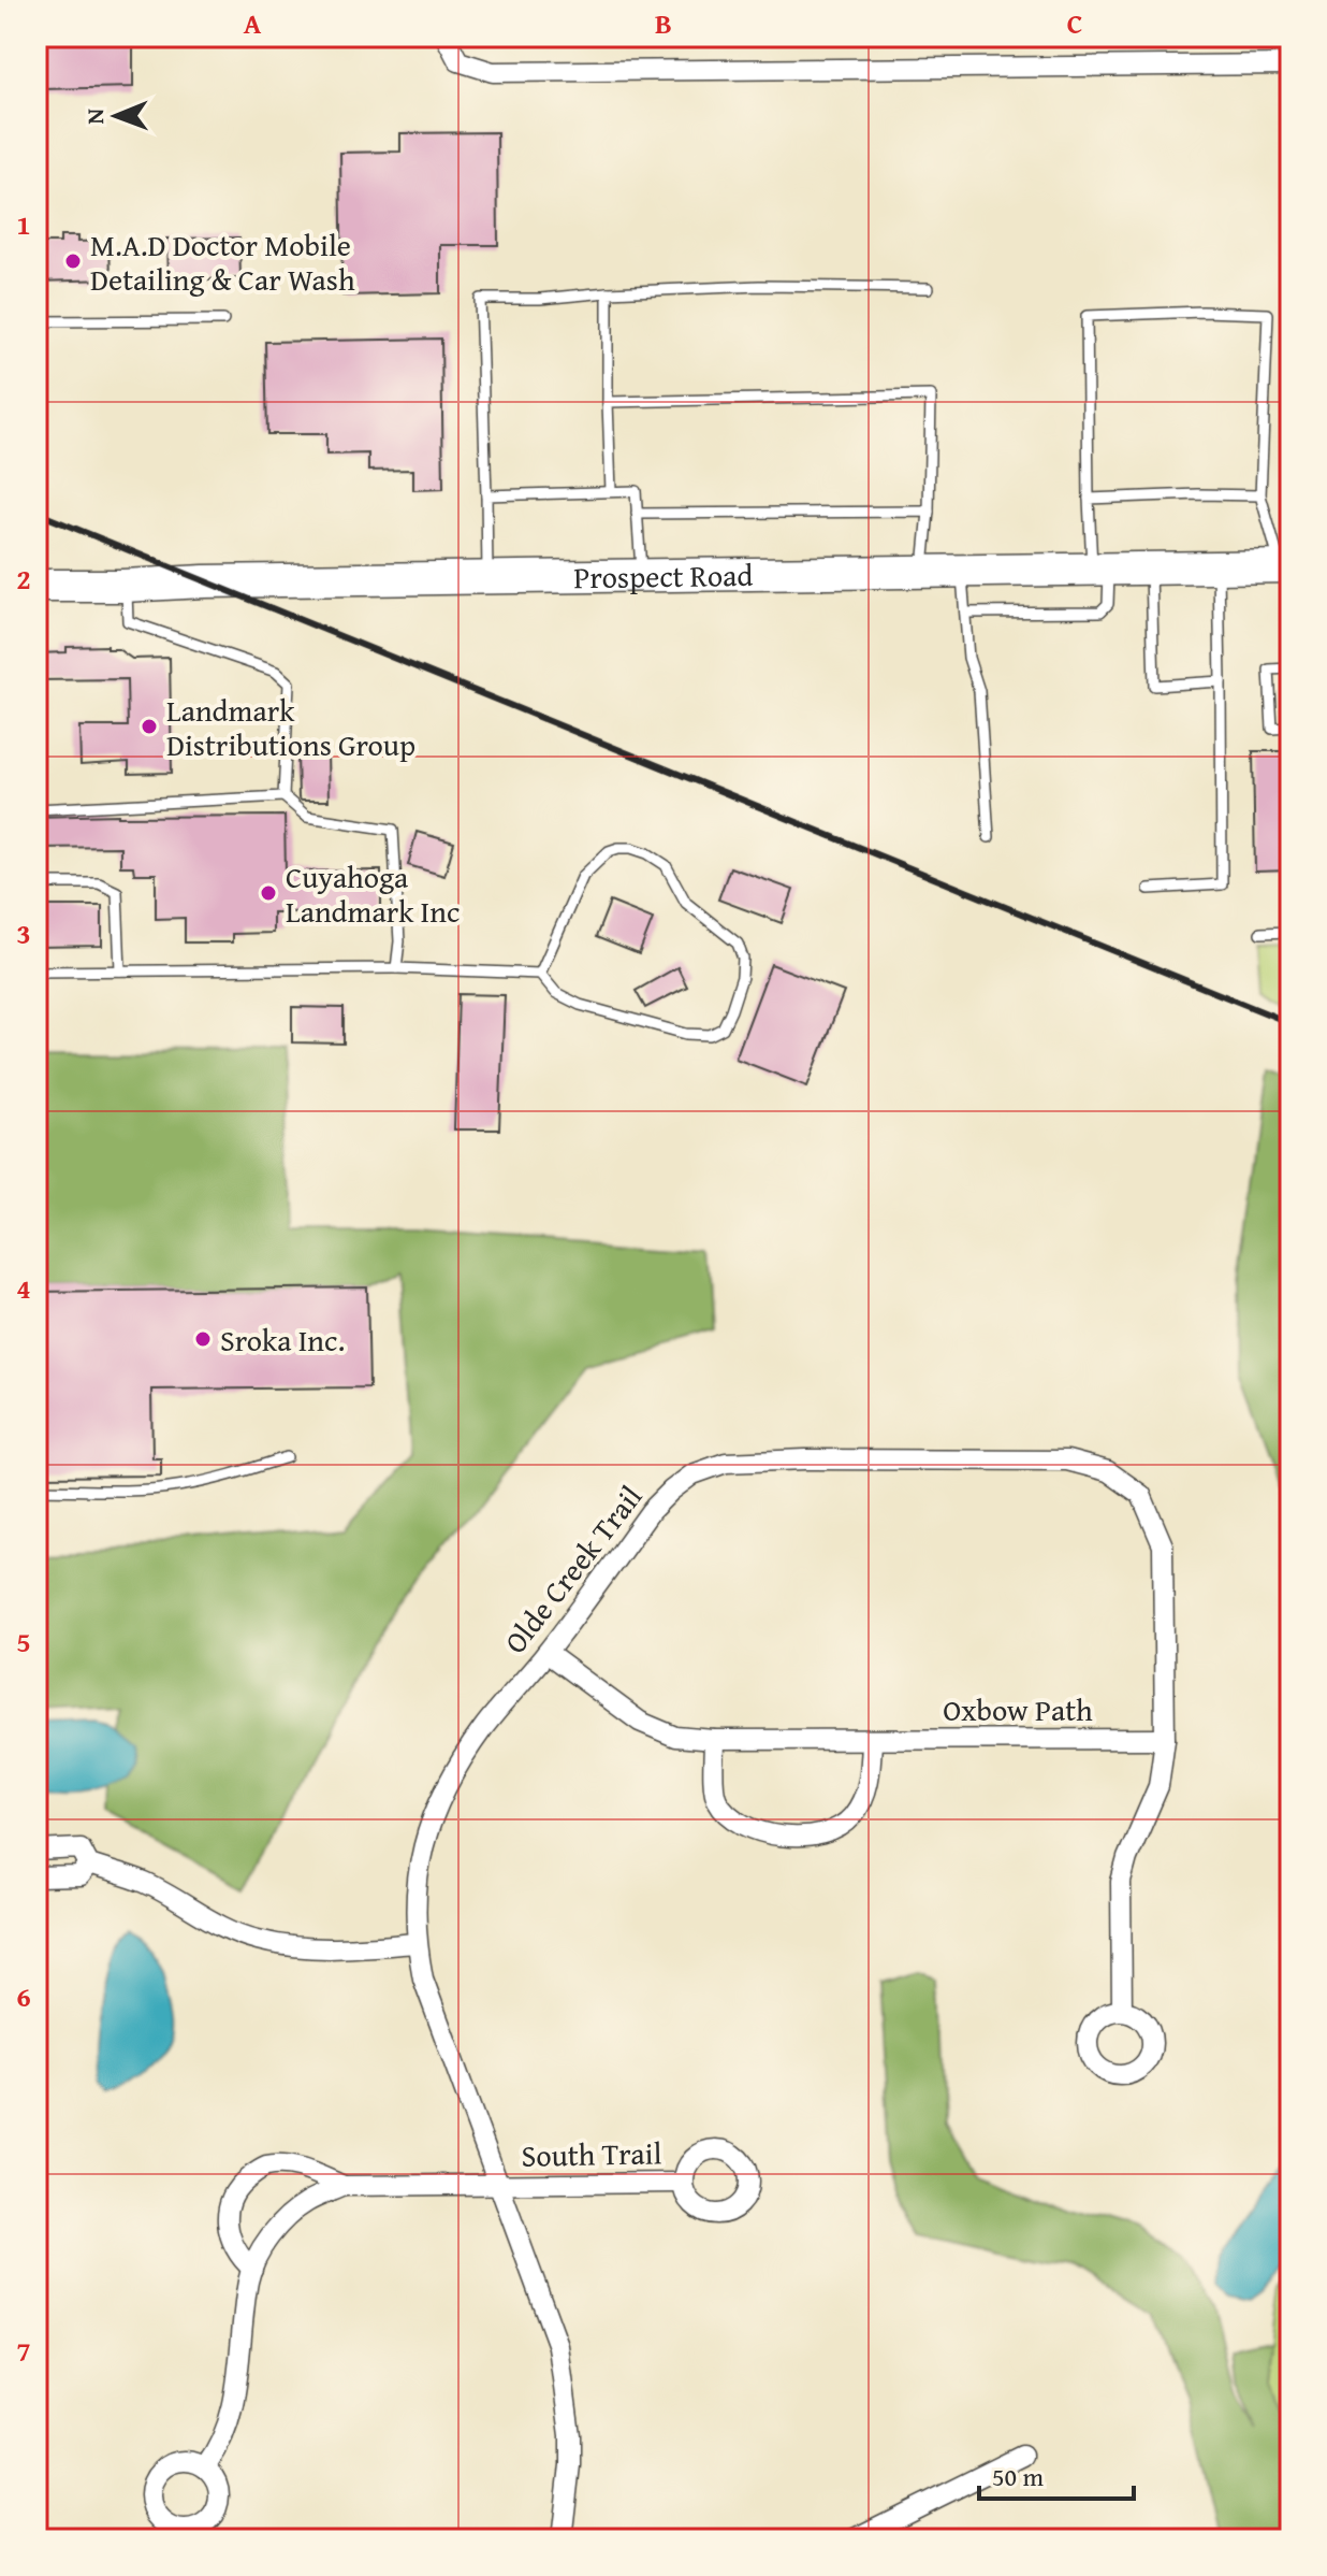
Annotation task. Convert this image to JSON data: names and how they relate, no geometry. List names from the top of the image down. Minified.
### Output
{"streets":{"main road":["Prospect Road"],"street":["Olde Creek Trail","Oxbow Path","South Trail"]},"crossings":[["Olde Creek Trail","Oxbow Path"],["Olde Creek Trail","South Trail"]],"places":["M.A.D Doctor Mobile Detailing & Car Wash","Landmark Distributions Group","Cuyahoga Landmark Inc","Sroka Inc."],"scale_bar":"50 m","north":"left","grid":{"columns":["A","B","C"],"rows":["1","2","3","4","5","6","7"]}}
